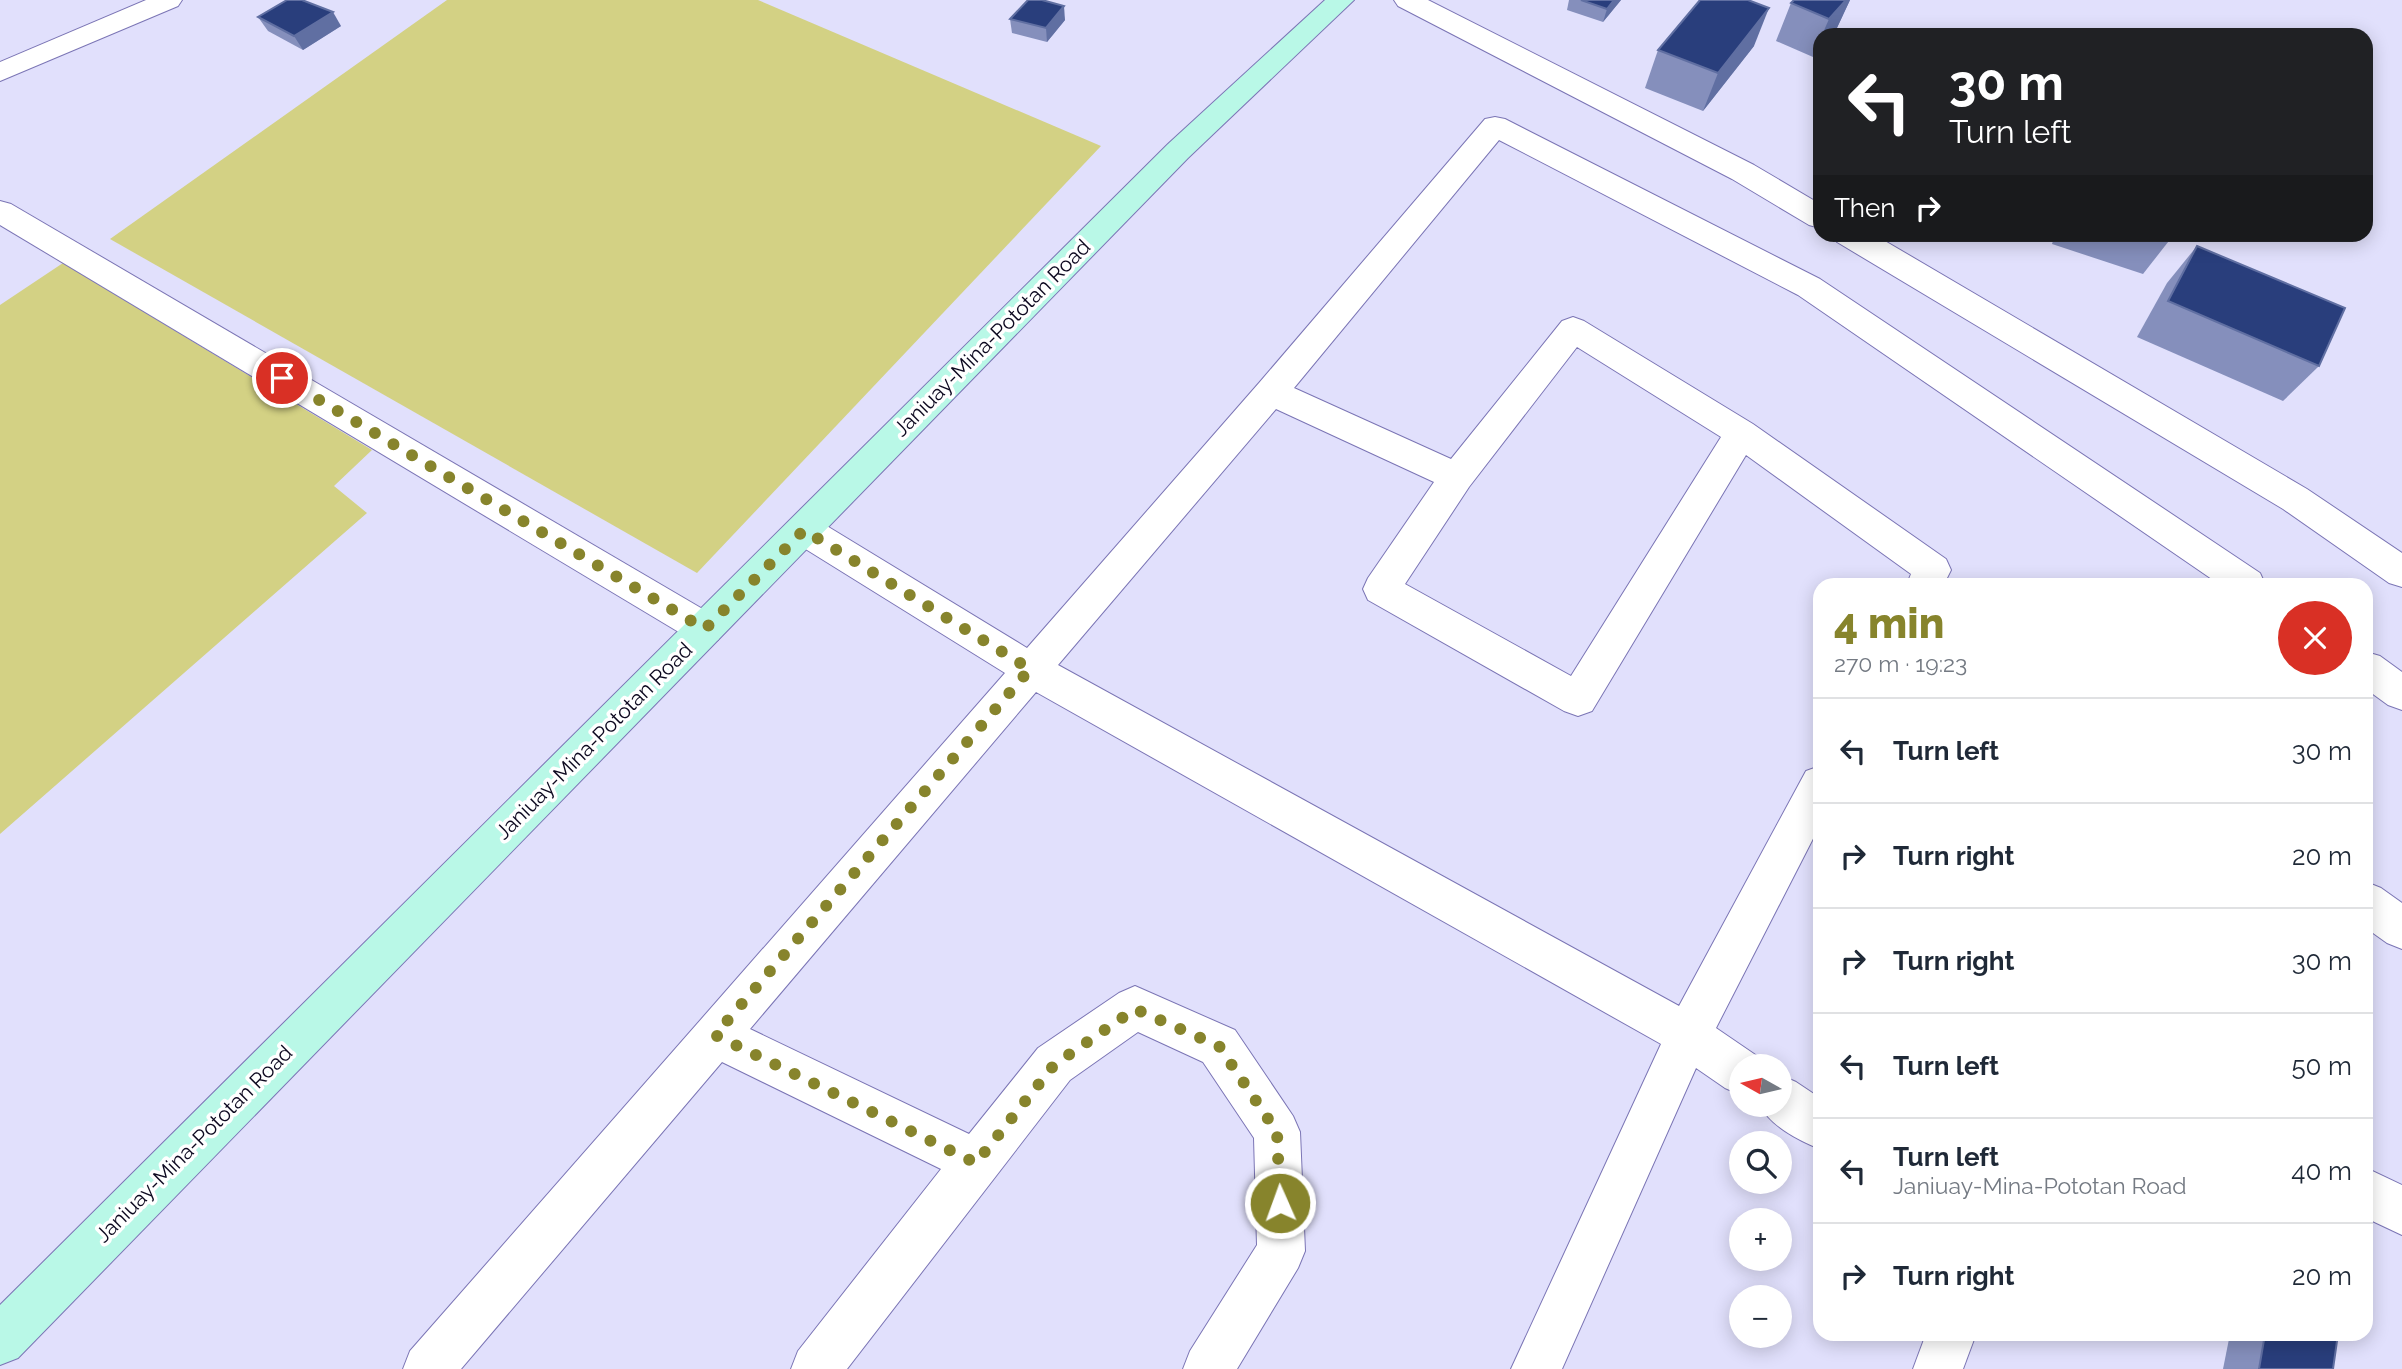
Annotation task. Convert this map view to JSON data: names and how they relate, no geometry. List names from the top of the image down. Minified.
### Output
{"streets":{"main road":["Janiuay-Mina-Pototan Road"]},"north":"left","page":{"turn":["30 m","Turn left"],"then":"Then","heading":["4 min","270 m · 19:23"],"list":[{"name":"Turn left","value":"30 m"},{"name":"Turn right","value":"20 m"},{"name":"Turn right","value":"30 m"},{"name":"Turn left","value":"50 m"},{"name":"Turn left","note":"Janiuay-Mina-Pototan Road","value":"40 m"},{"name":"Turn right","value":"20 m"}],"map_buttons":["+","−"]}}
